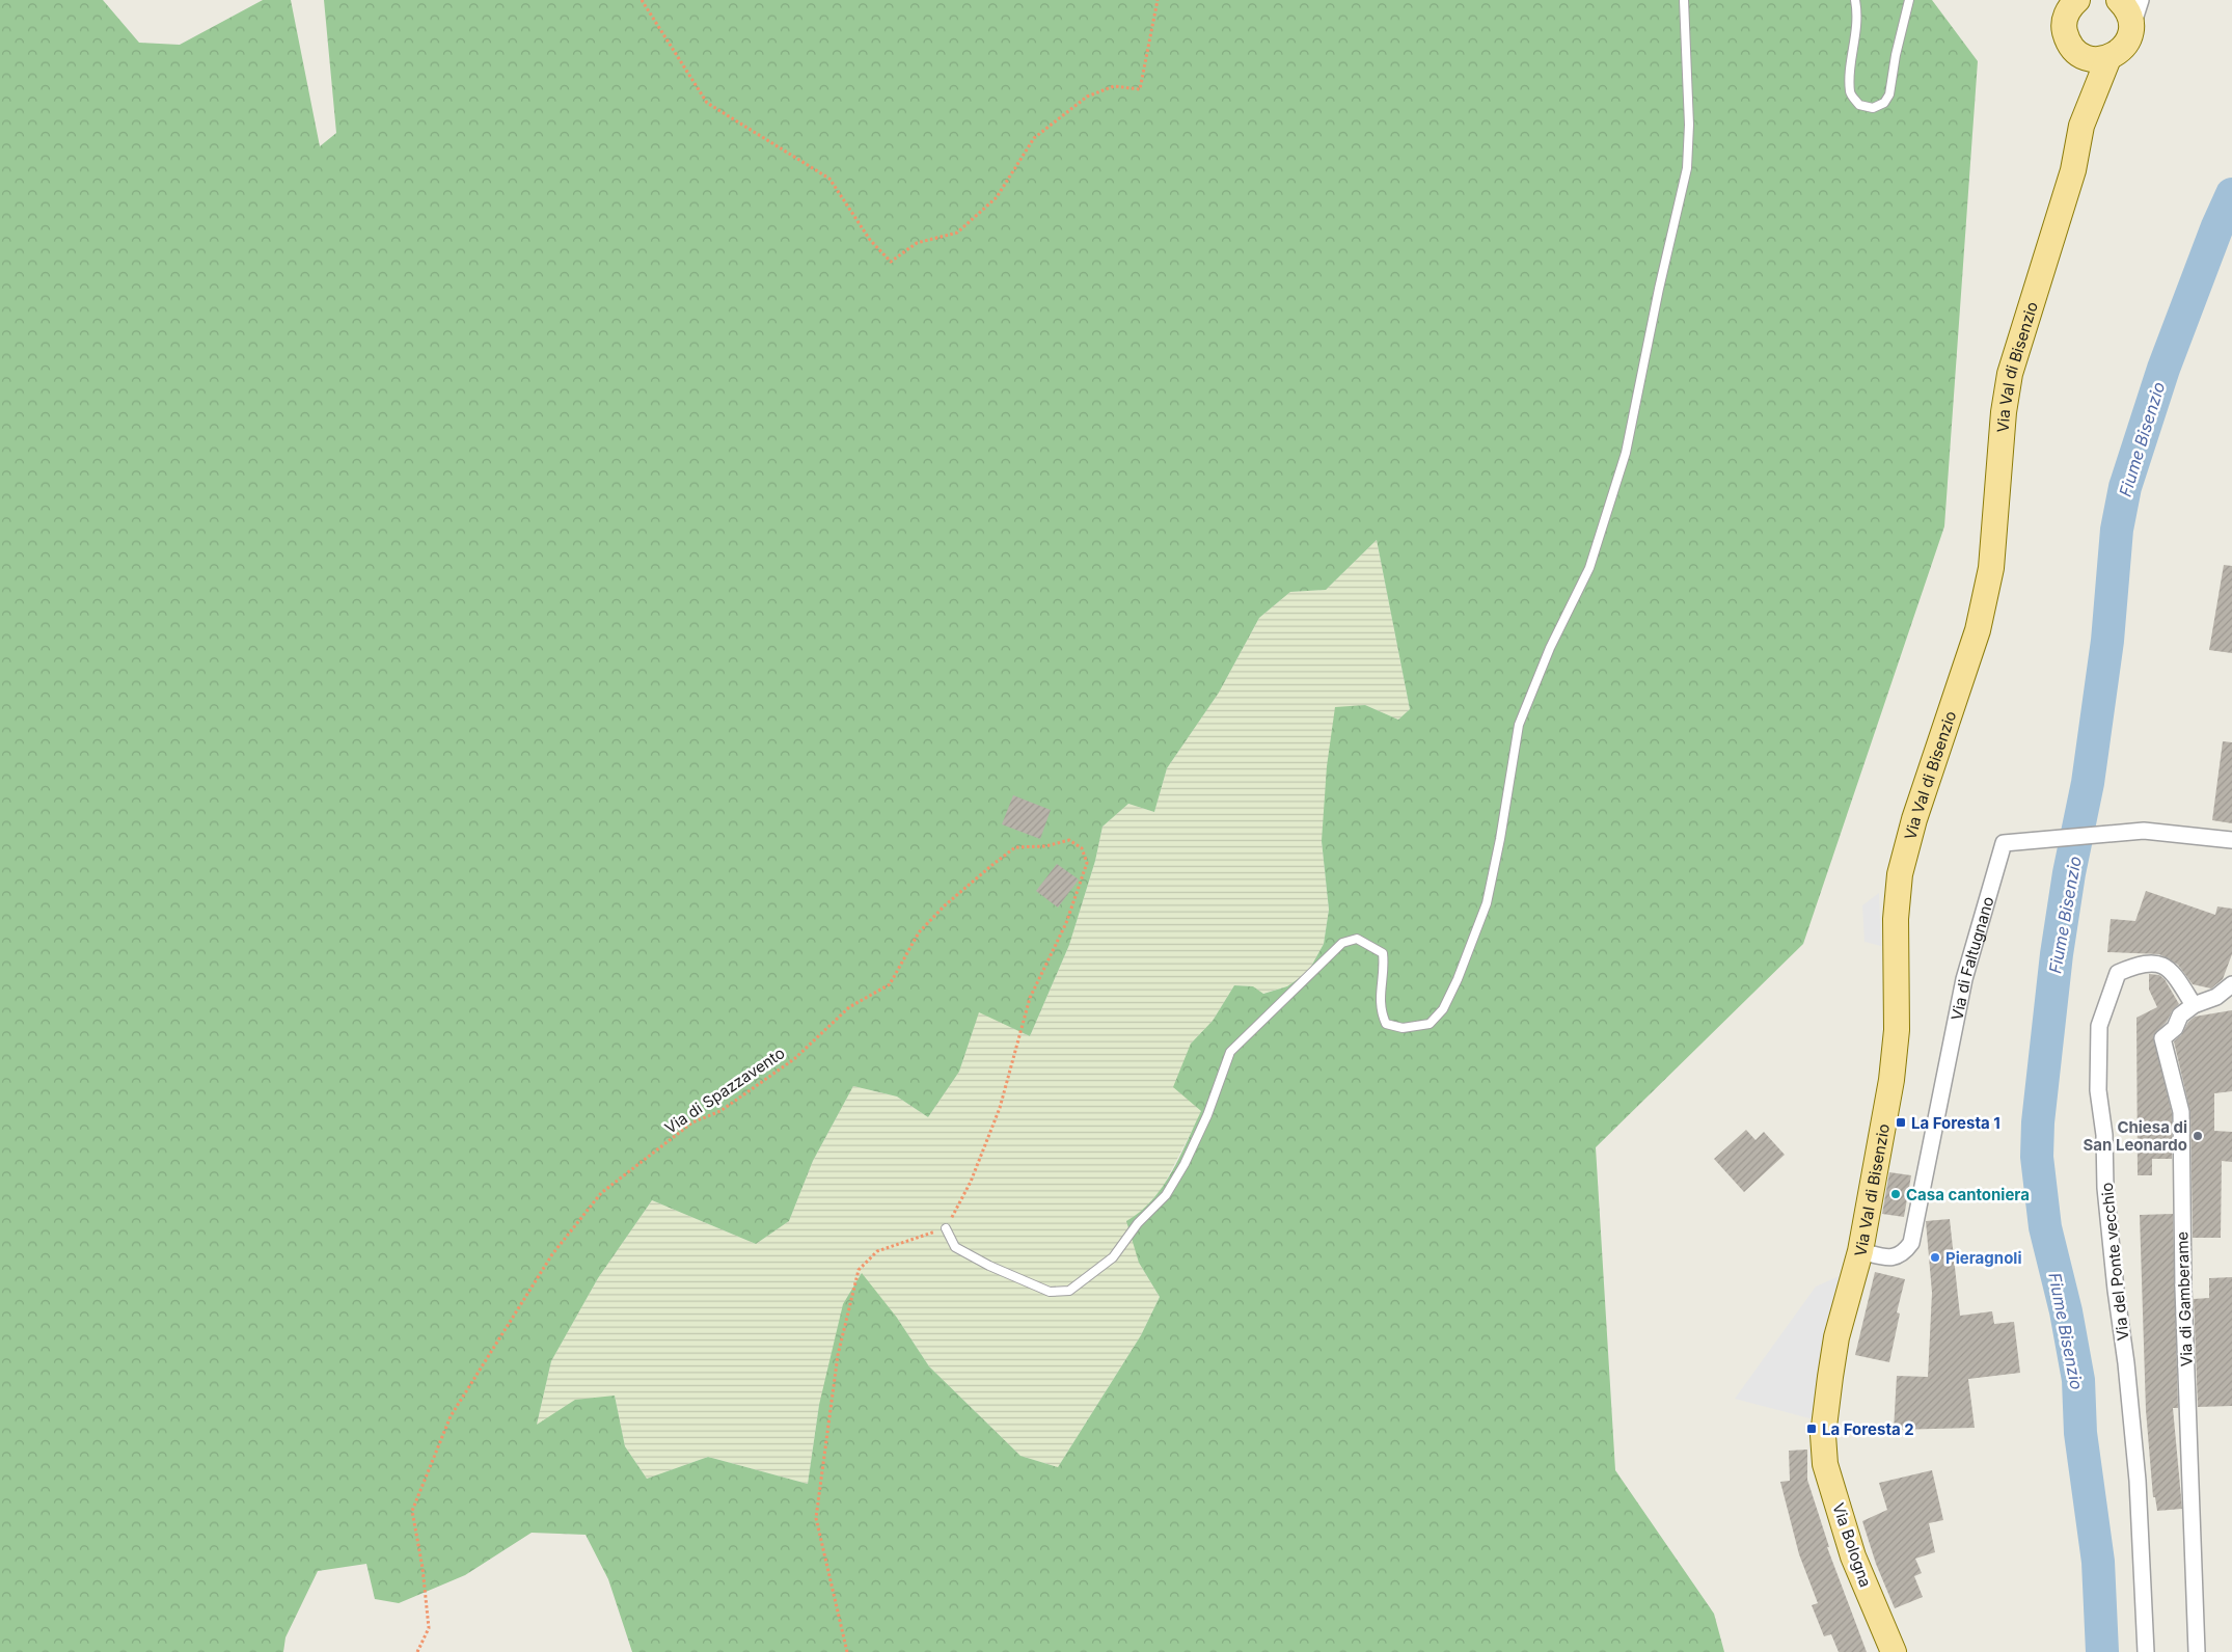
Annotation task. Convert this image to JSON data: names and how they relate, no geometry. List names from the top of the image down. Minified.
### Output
{"streets":{"main road":["Via Val di Bisenzio","Via Bologna"],"street":["Via di Faltugnano","Via del Ponte vecchio","Via di Gamberame"],"path":["Via di Spazzavento"]},"crossings":[["Via Val di Bisenzio","Via di Faltugnano"],["Via Val di Bisenzio","Via Bologna"],["Via del Ponte vecchio","Via di Gamberame"]],"water":["Fiume Bisenzio"],"places":{"transit":["La Foresta 1","La Foresta 2"],"other":["Chiesa di San Leonardo","Casa cantoniera","Pieragnoli"]}}
